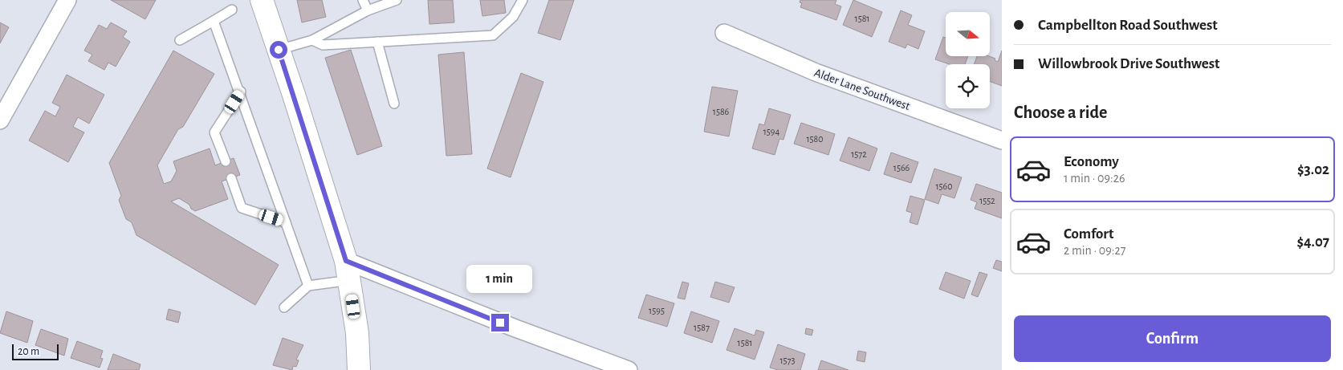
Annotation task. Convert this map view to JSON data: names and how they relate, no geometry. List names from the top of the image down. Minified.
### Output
{"streets":{"street":["Alder Lane Southwest"]},"house_numbers":["1581","1586","1594","1580","1572","1566","1560","1552","1595","1587","1581","1573"],"scale_bar":"20 m","north":"right","page":{"banner":["Campbellton Road Southwest","Willowbrook Drive Southwest"],"heading":"Choose a ride","list":[{"name":"Economy","note":"1 min · 09:26","value":"$3.02"},{"name":"Comfort","note":"2 min · 09:27","value":"$4.07"}],"bubble":"1 min","buttons":"Confirm","scale":"20 m"}}
